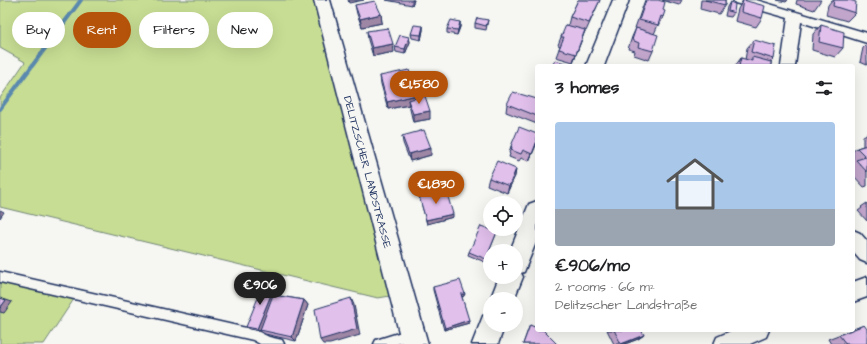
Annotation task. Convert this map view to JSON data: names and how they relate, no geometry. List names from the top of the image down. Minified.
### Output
{"streets":{"street":["DELITZSCHER LANDSTRASSE"]},"page":{"chip":["Buy","Rent","Filters","New"],"heading":"3 homes","price":["€1,580","€1,830","€906"],"list":[{"name":"€906/mo","note":"2 rooms · 66 m² · Delitzscher Landstraße"}],"map_buttons":["+","−"]}}
